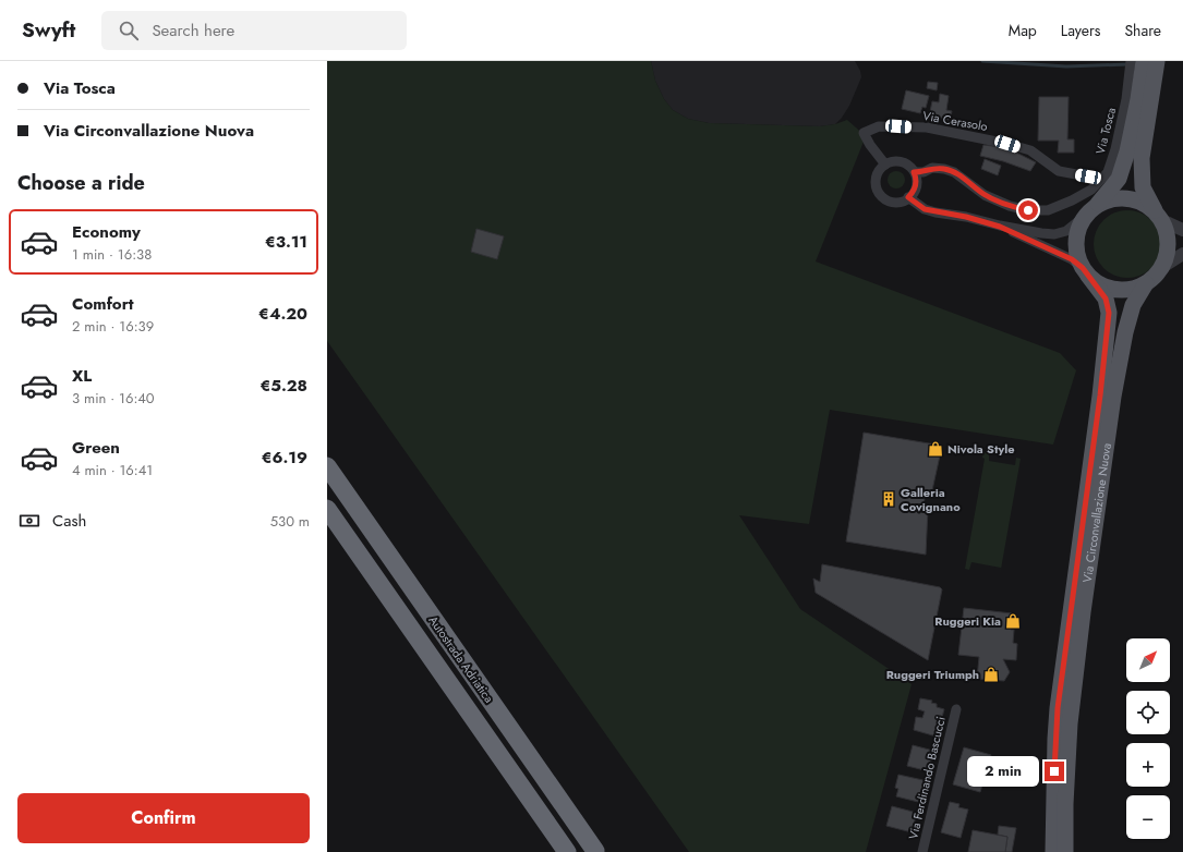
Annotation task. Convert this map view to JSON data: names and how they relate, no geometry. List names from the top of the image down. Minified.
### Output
{"streets":{"highway":["Autostrada Adriatica"],"main road":["Via Circonvallazione Nuova"],"street":["Via Cerasolo","Via Tosca","Via Ferdinando Bascucci"]},"crossings":[["Via Cerasolo","Via Tosca"]],"places":{"shop":["Nivola Style","Ruggeri Kia","Ruggeri Triumph"],"building":["Galleria Covignano"]},"north":"top right","page":{"header":"Swyft","search":"Search here","nav":["Map","Layers","Share"],"banner":["Via Tosca","Via Circonvallazione Nuova"],"heading":"Choose a ride","list":[{"name":"Economy","note":"1 min · 16:38","value":"€3.11"},{"name":"Comfort","note":"2 min · 16:39","value":"€4.20"},{"name":"XL","note":"3 min · 16:40","value":"€5.28"},{"name":"Green","note":"4 min · 16:41","value":"€6.19"}],"pay":["Cash","530 m"],"map_buttons":["+","−"],"bubble":"2 min","buttons":"Confirm"}}
